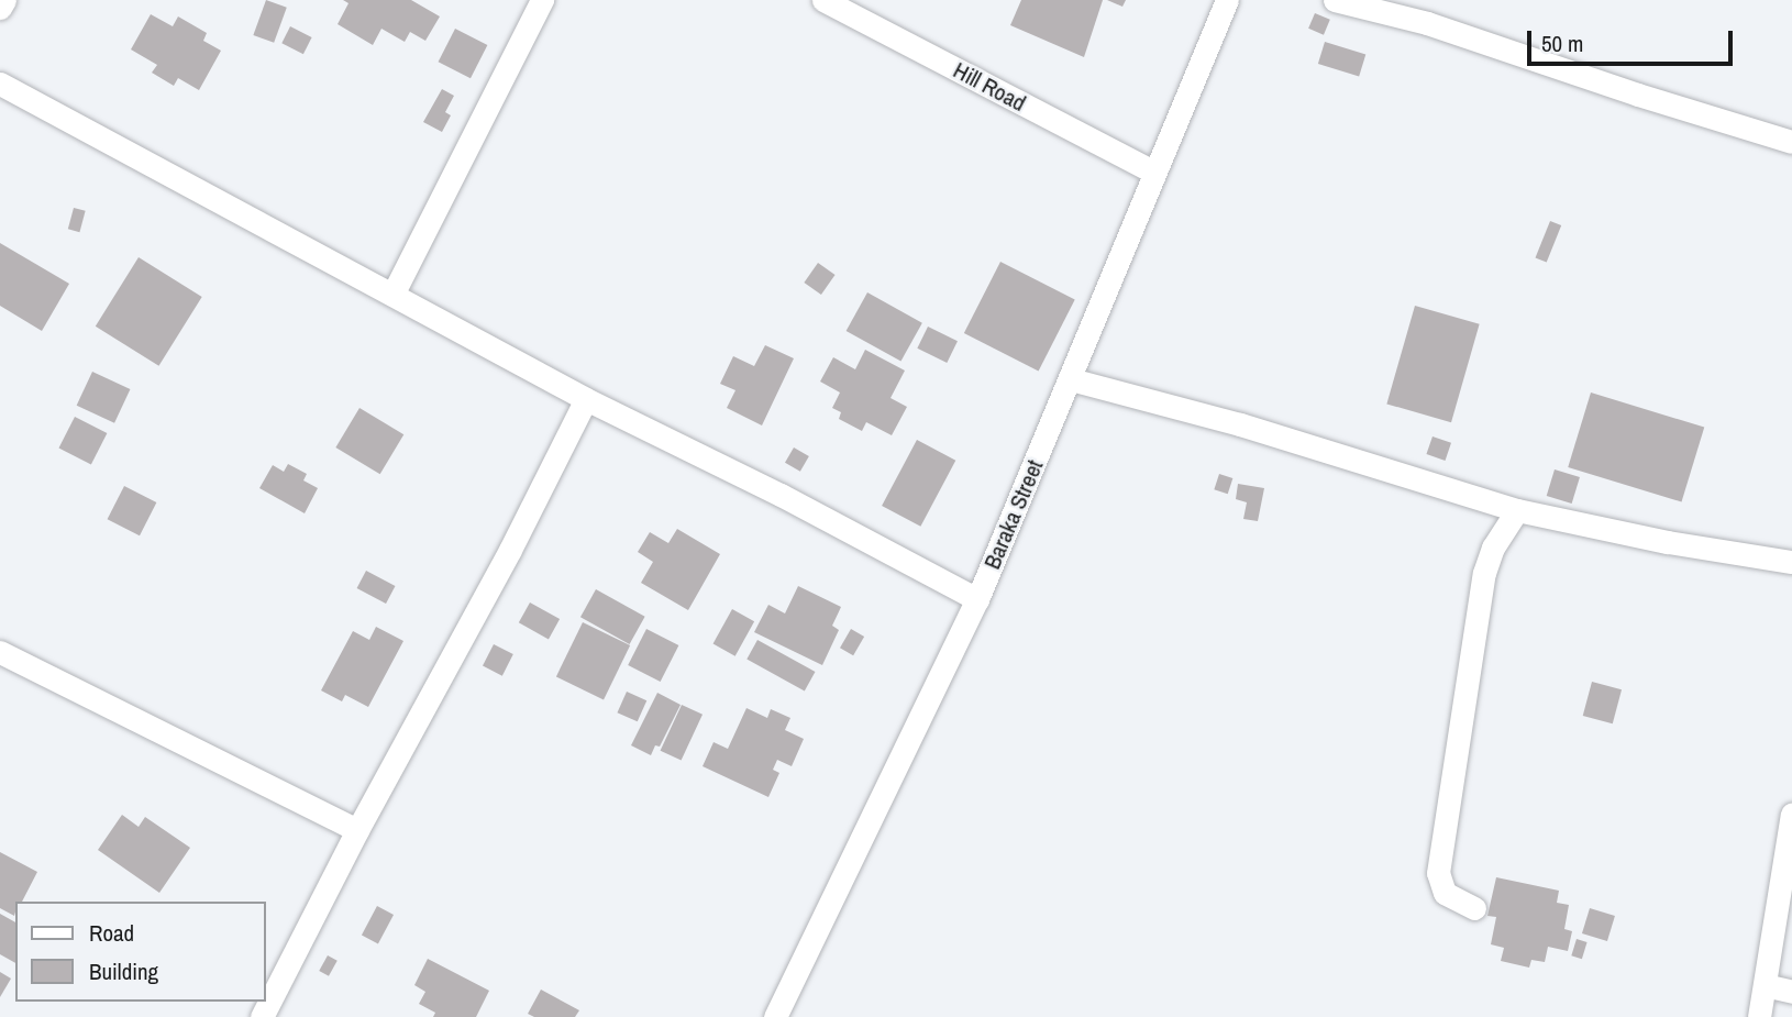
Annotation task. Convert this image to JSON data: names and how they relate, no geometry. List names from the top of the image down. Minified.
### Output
{"streets":{"street":["Hill Road","Baraka Street"]},"crossings":[["Hill Road","Baraka Street"]],"legend":["Road","Building"],"scale_bar":"50 m"}
